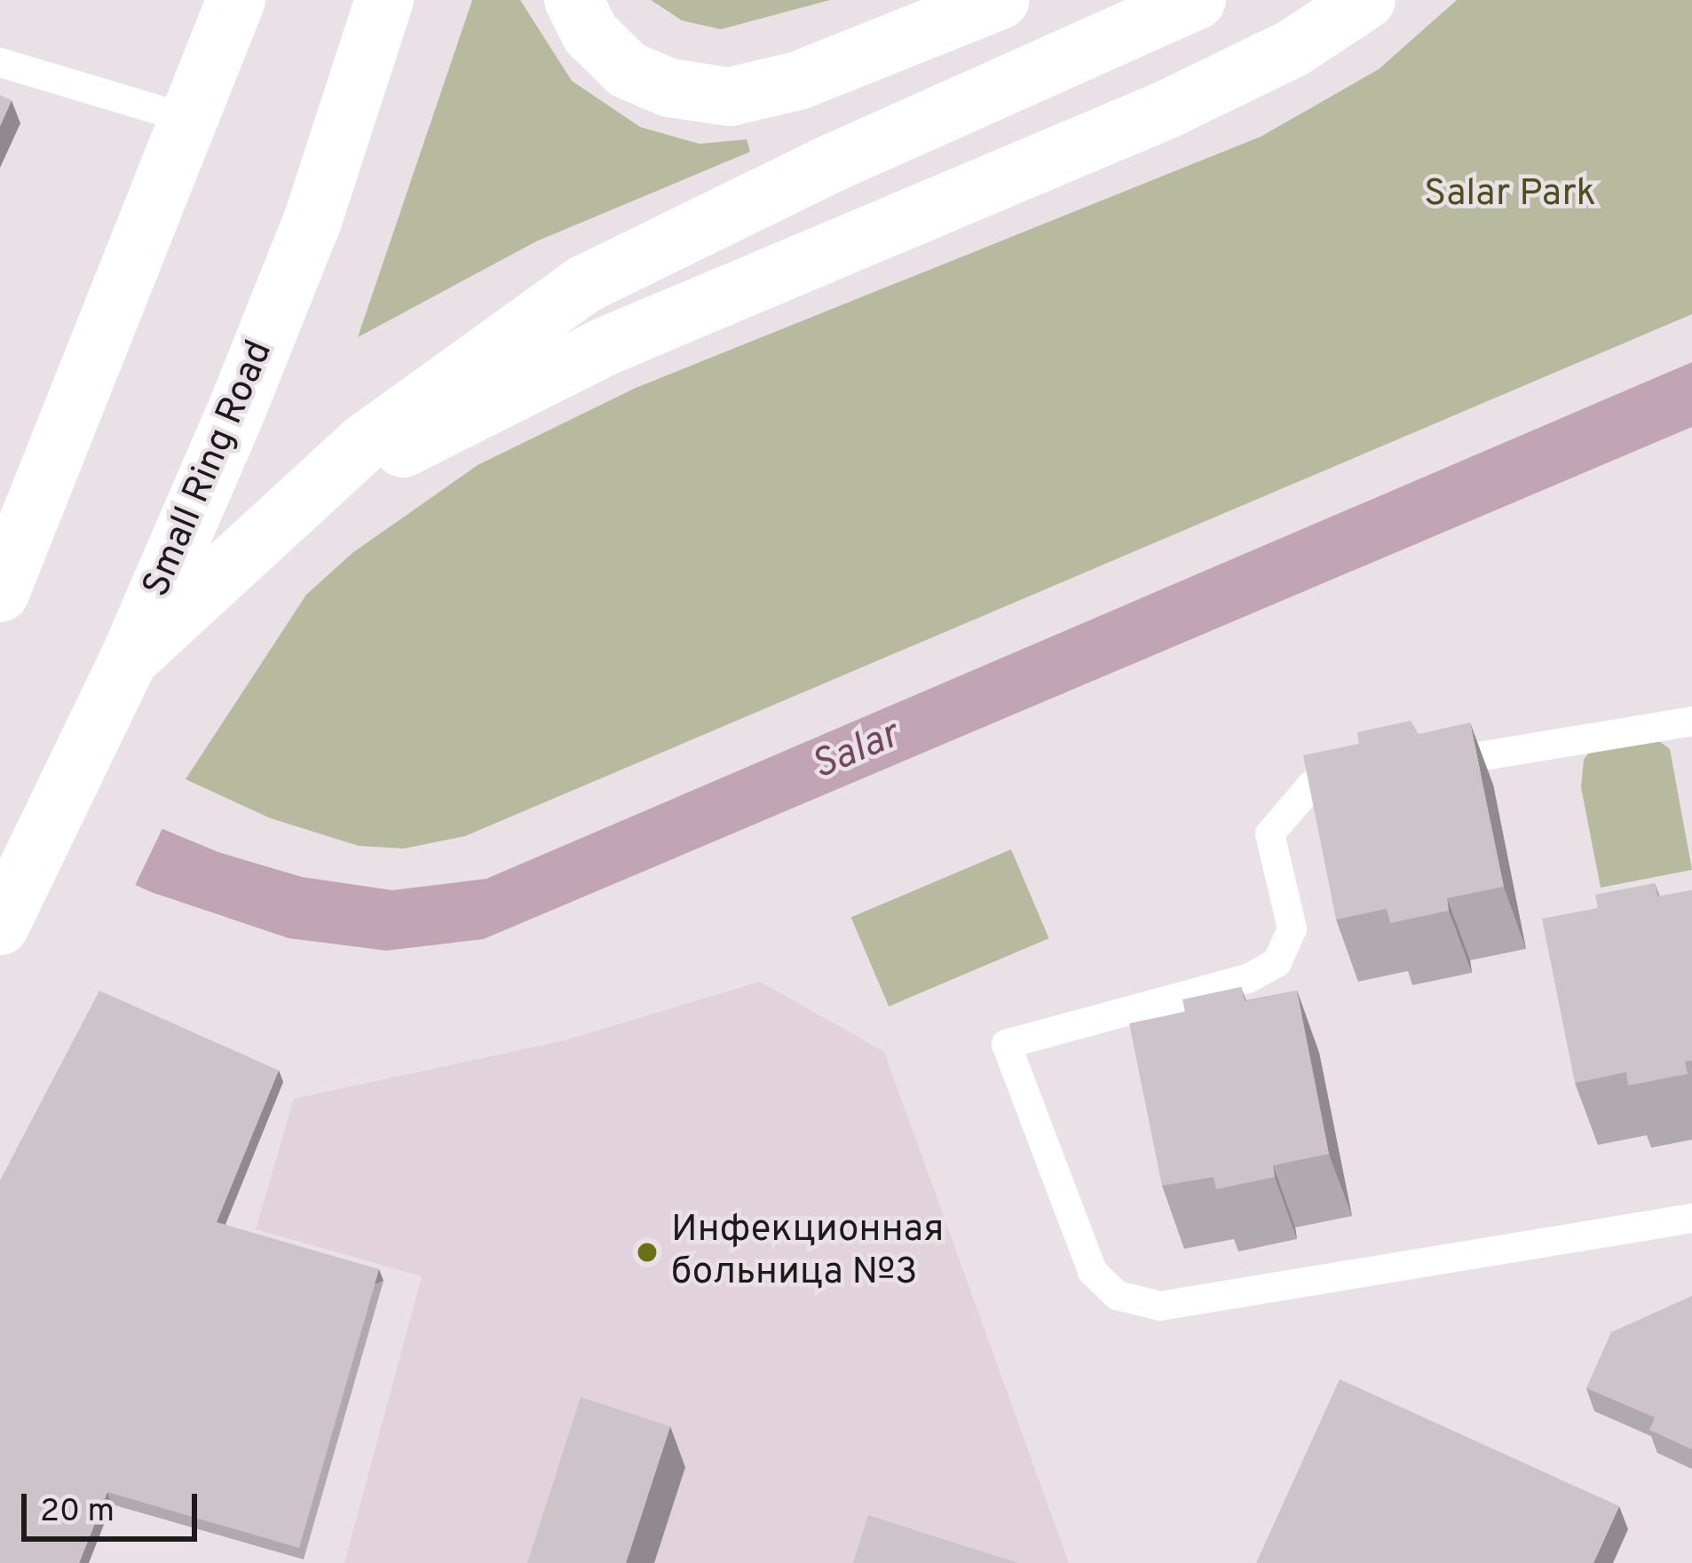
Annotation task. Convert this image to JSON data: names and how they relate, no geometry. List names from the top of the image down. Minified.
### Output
{"streets":{"highway":["Small Ring Road"]},"water":["Salar"],"parks":["Salar Park"],"places":["Инфекционная больница №3"],"scale_bar":"20 m"}
